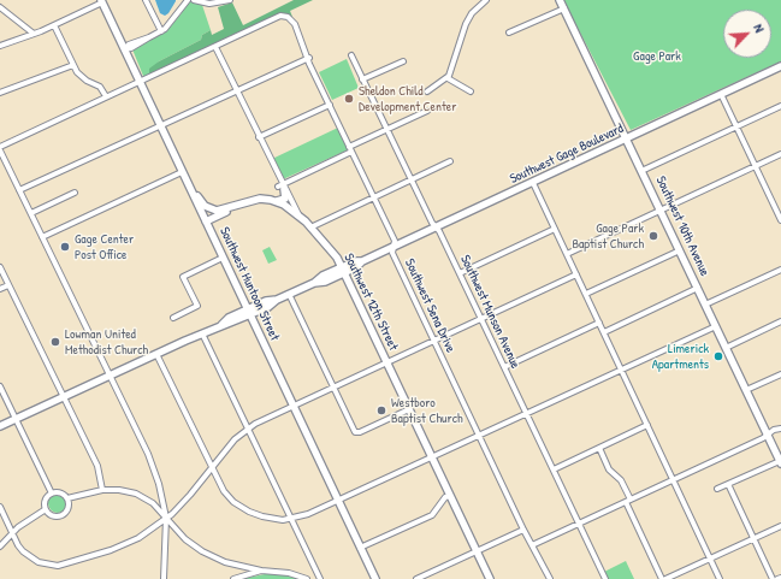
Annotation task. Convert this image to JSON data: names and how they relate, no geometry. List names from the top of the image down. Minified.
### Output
{"streets":{"main road":["Southwest Gage Boulevard","Southwest 10th Avenue","Southwest Huntoon Street","Southwest 12th Street"],"street":["Southwest Sena Drive","Southwest Munson Avenue"]},"crossings":[["Southwest Gage Boulevard","Southwest 10th Avenue"],["Southwest Gage Boulevard","Southwest Huntoon Street"],["Southwest Gage Boulevard","Southwest 12th Street"],["Southwest Gage Boulevard","Southwest Sena Drive"],["Southwest Gage Boulevard","Southwest Munson Avenue"],["Southwest 12th Street","Southwest Sena Drive"]],"parks":["Gage Park"],"places":["Sheldon Child Development Center","Gage Park Baptist Church","Gage Center Post Office","Lowman United Methodist Church","Limerick Apartments","Westboro Baptist Church"],"north":"top right"}
